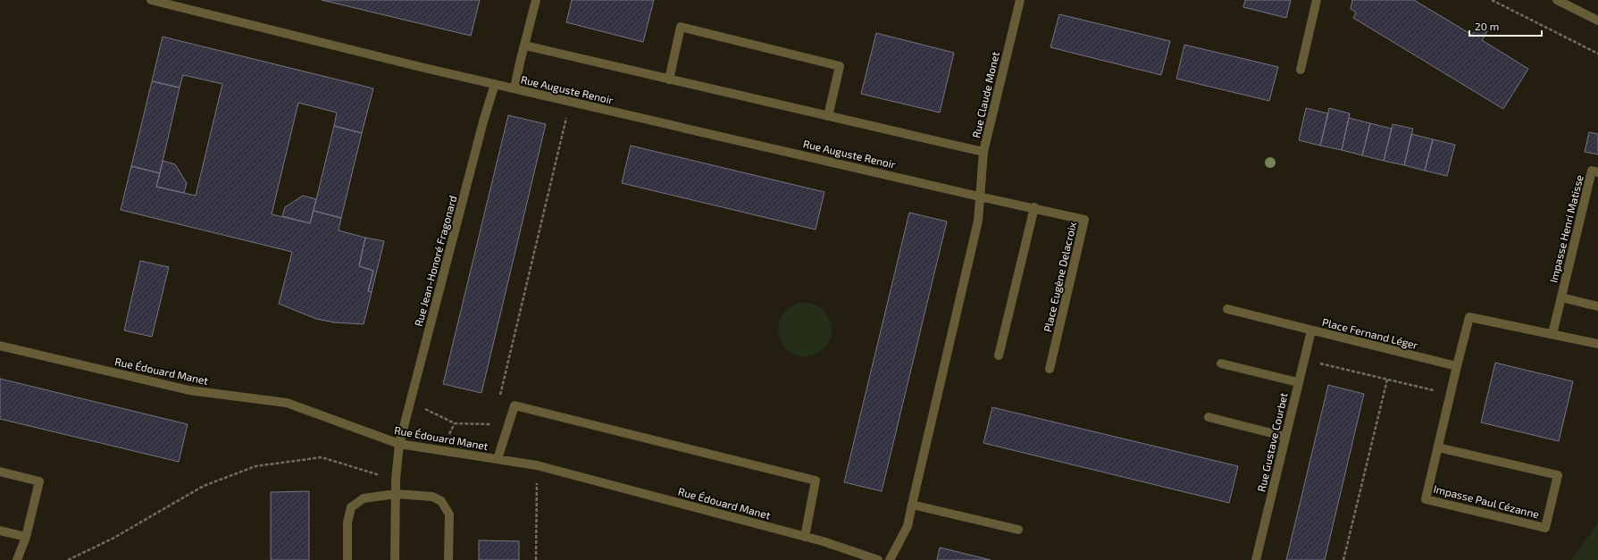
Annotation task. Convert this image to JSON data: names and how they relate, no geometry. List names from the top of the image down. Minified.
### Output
{"streets":{"street":["Rue Auguste Renoir","Rue Claude Monet","Impasse Henri Matisse","Rue Jean-Honoré Fragonard","Place Eugène Delacroix","Place Fernand Léger","Rue Édouard Manet","Rue Gustave Courbet","Impasse Paul Cézanne"]},"crossings":[["Rue Auguste Renoir","Rue Claude Monet"],["Rue Auguste Renoir","Rue Jean-Honoré Fragonard"],["Rue Auguste Renoir","Place Eugène Delacroix"],["Rue Claude Monet","Place Eugène Delacroix"],["Rue Jean-Honoré Fragonard","Rue Édouard Manet"],["Place Fernand Léger","Rue Gustave Courbet"],["Place Fernand Léger","Impasse Paul Cézanne"]],"scale_bar":"20 m"}
